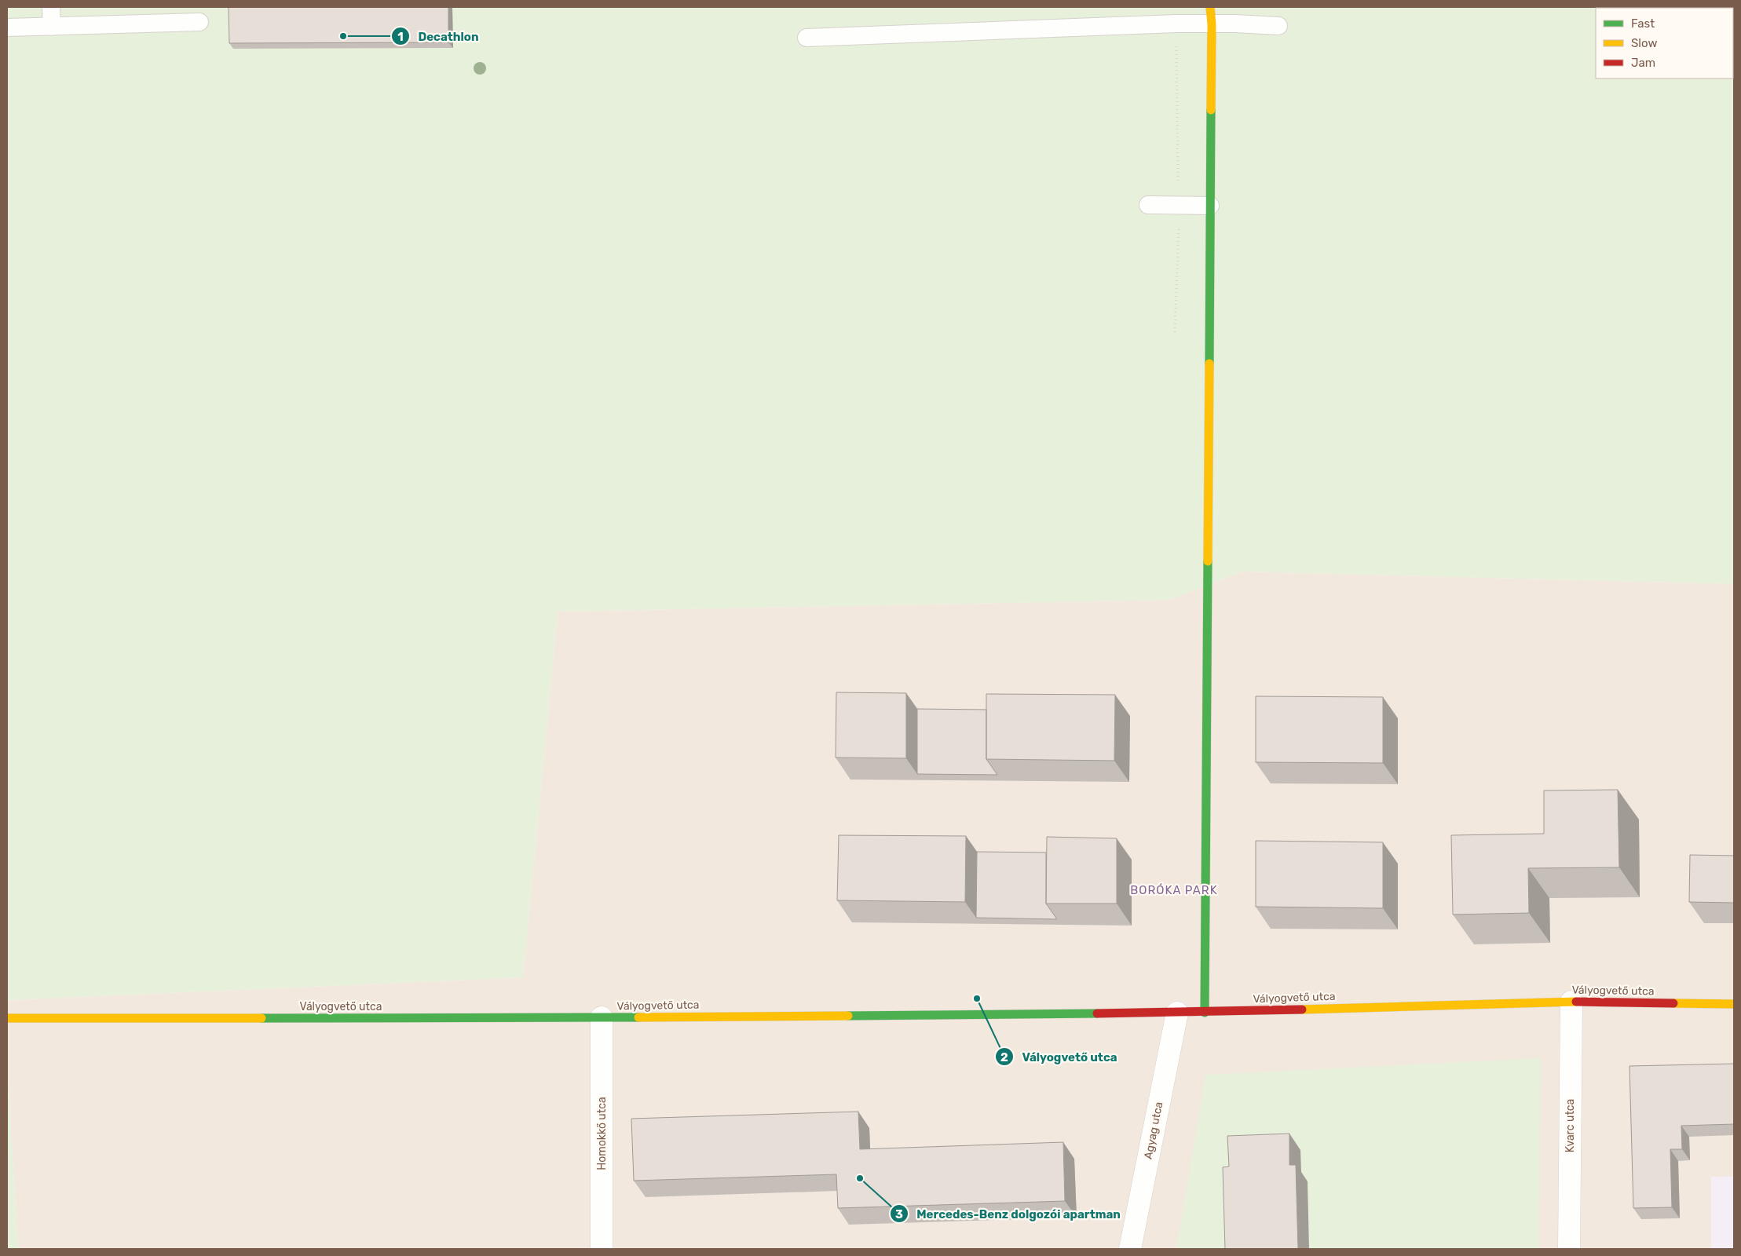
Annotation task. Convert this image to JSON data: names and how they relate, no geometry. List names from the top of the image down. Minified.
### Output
{"streets":{"street":["Vályogvető utca","Kvarc utca","Agyag utca","Homokkő utca"]},"crossings":[["Vályogvető utca","Kvarc utca"],["Vályogvető utca","Agyag utca"],["Vályogvető utca","Homokkő utca"]],"districts":["BORÓKA PARK"],"places":["Decathlon","Vályogvető utca","Mercedes-Benz dolgozói apartman"],"legend":["Fast","Slow","Jam"]}
